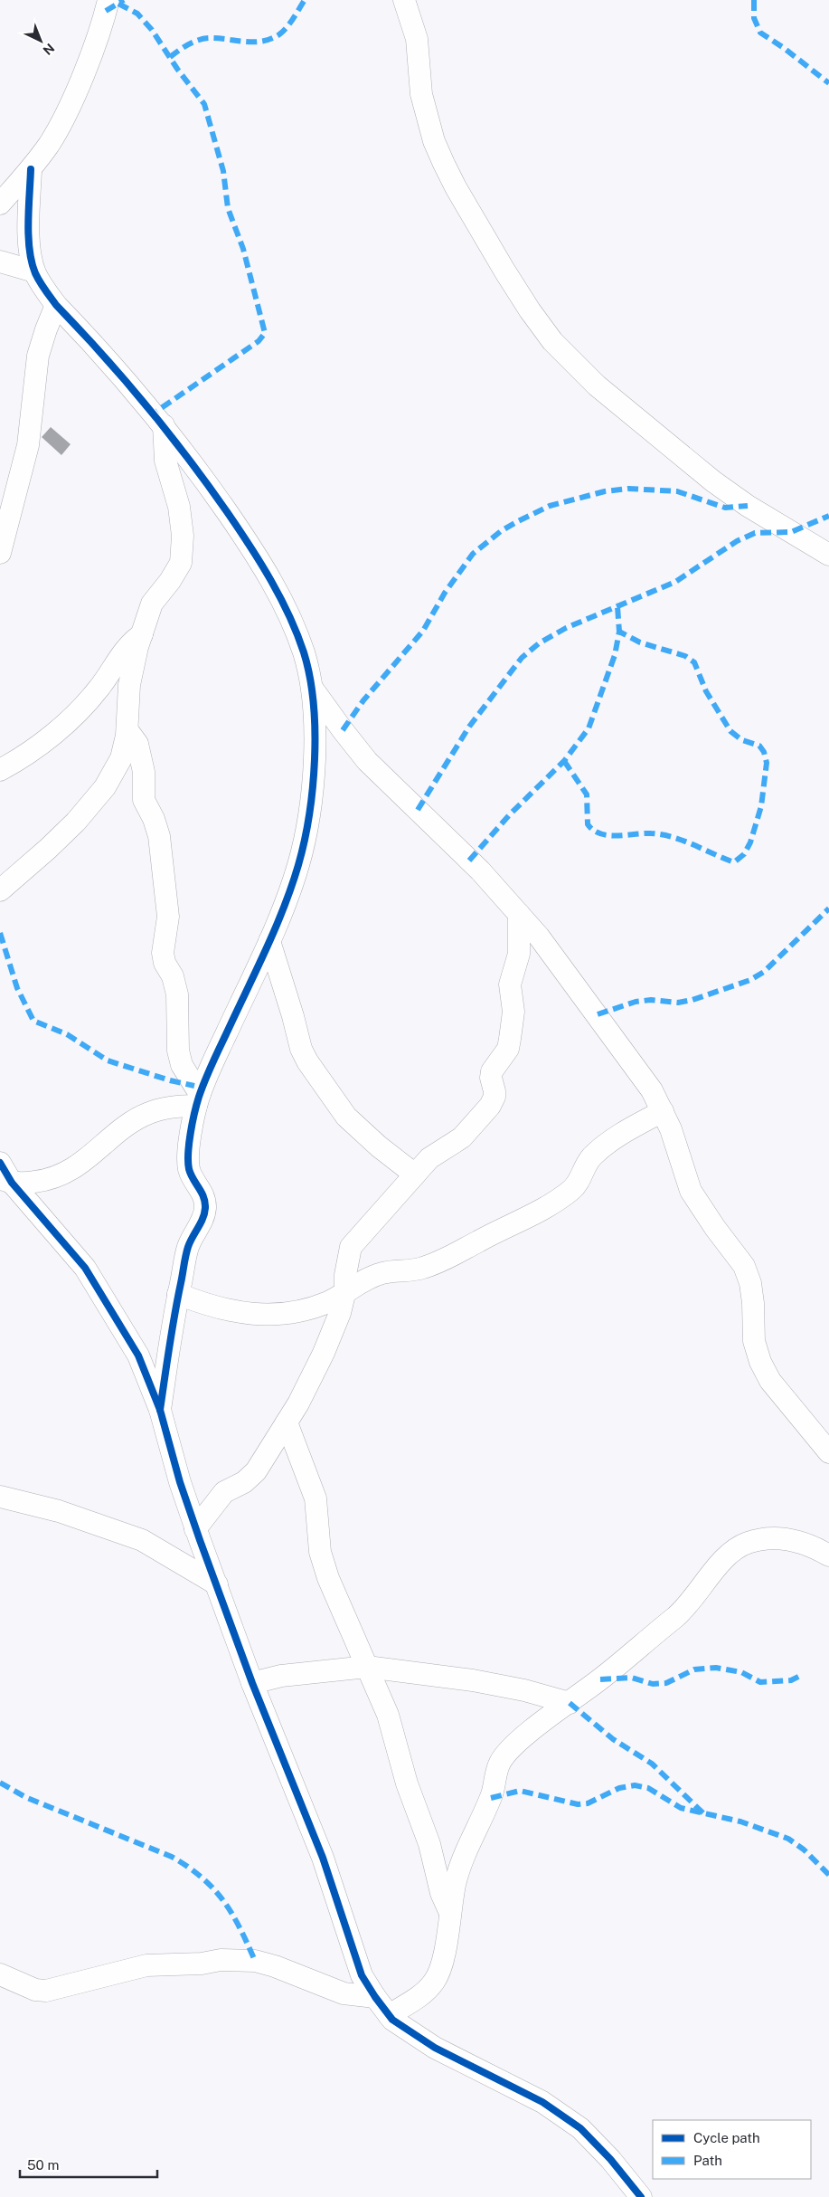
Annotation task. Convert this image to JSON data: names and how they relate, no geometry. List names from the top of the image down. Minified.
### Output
{"legend":["Cycle path","Path"],"scale_bar":"50 m","north":"bottom right"}
